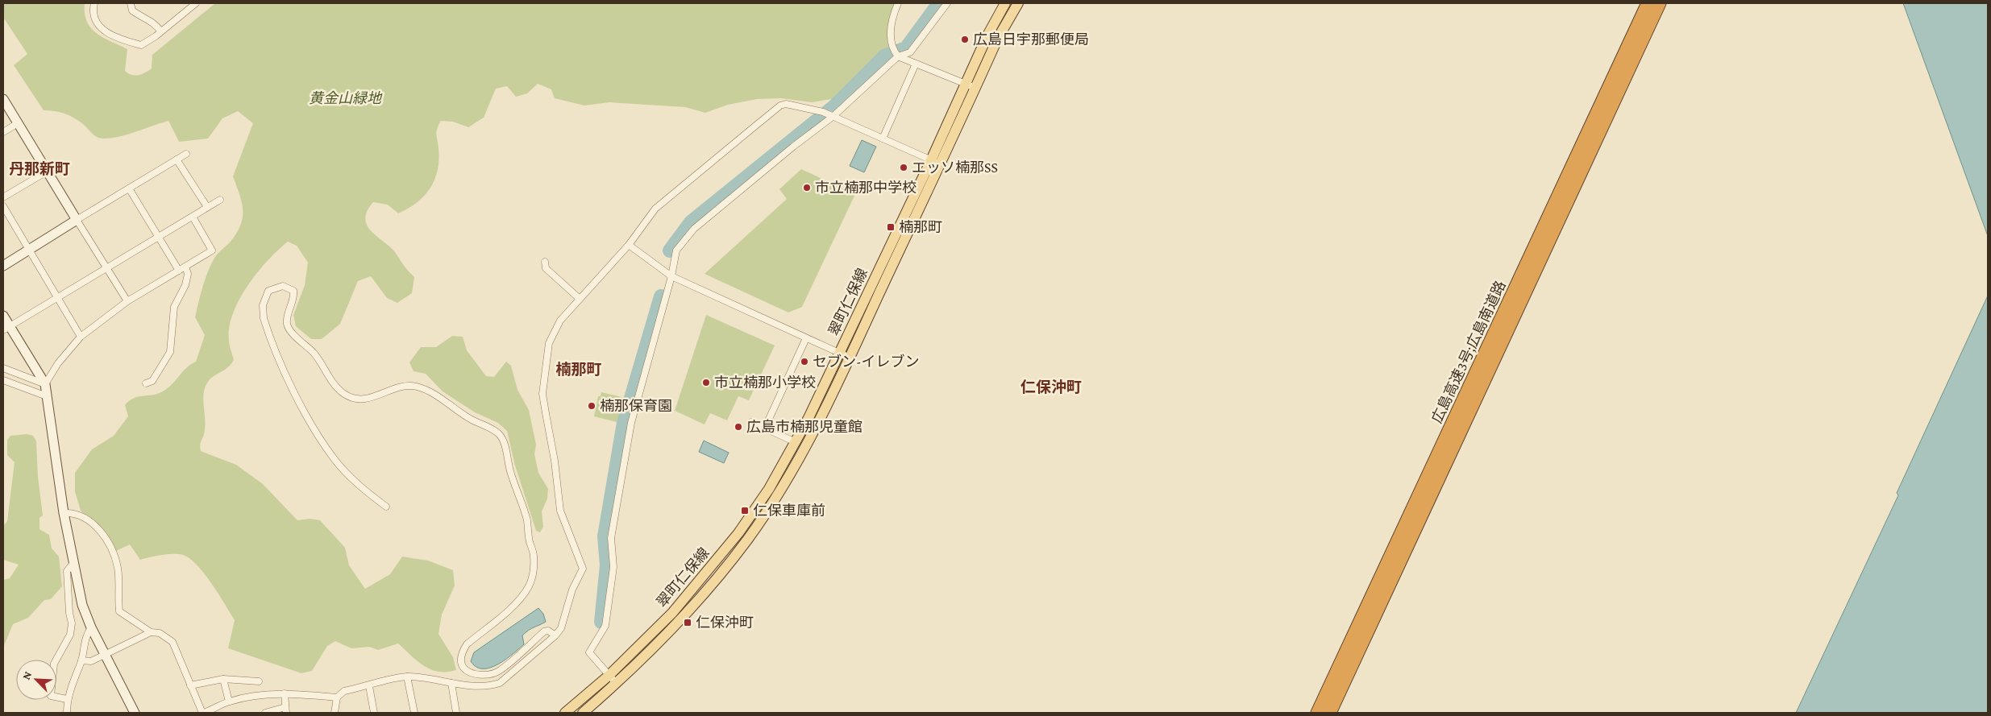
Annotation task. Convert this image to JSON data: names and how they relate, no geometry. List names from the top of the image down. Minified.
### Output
{"streets":{"highway":["広島高速3号;広島南道路"],"main road":["翠町仁保線"]},"districts":["丹那新町","楠那町","仁保沖町"],"parks":["黄金山緑地"],"places":{"other":["広島日宇那郵便局","エッソ楠那SS","市立楠那中学校","セブン-イレブン","市立楠那小学校","楠那保育園","広島市楠那児童館"],"transit":["楠那町","仁保車庫前","仁保沖町"]},"north":"top left"}
